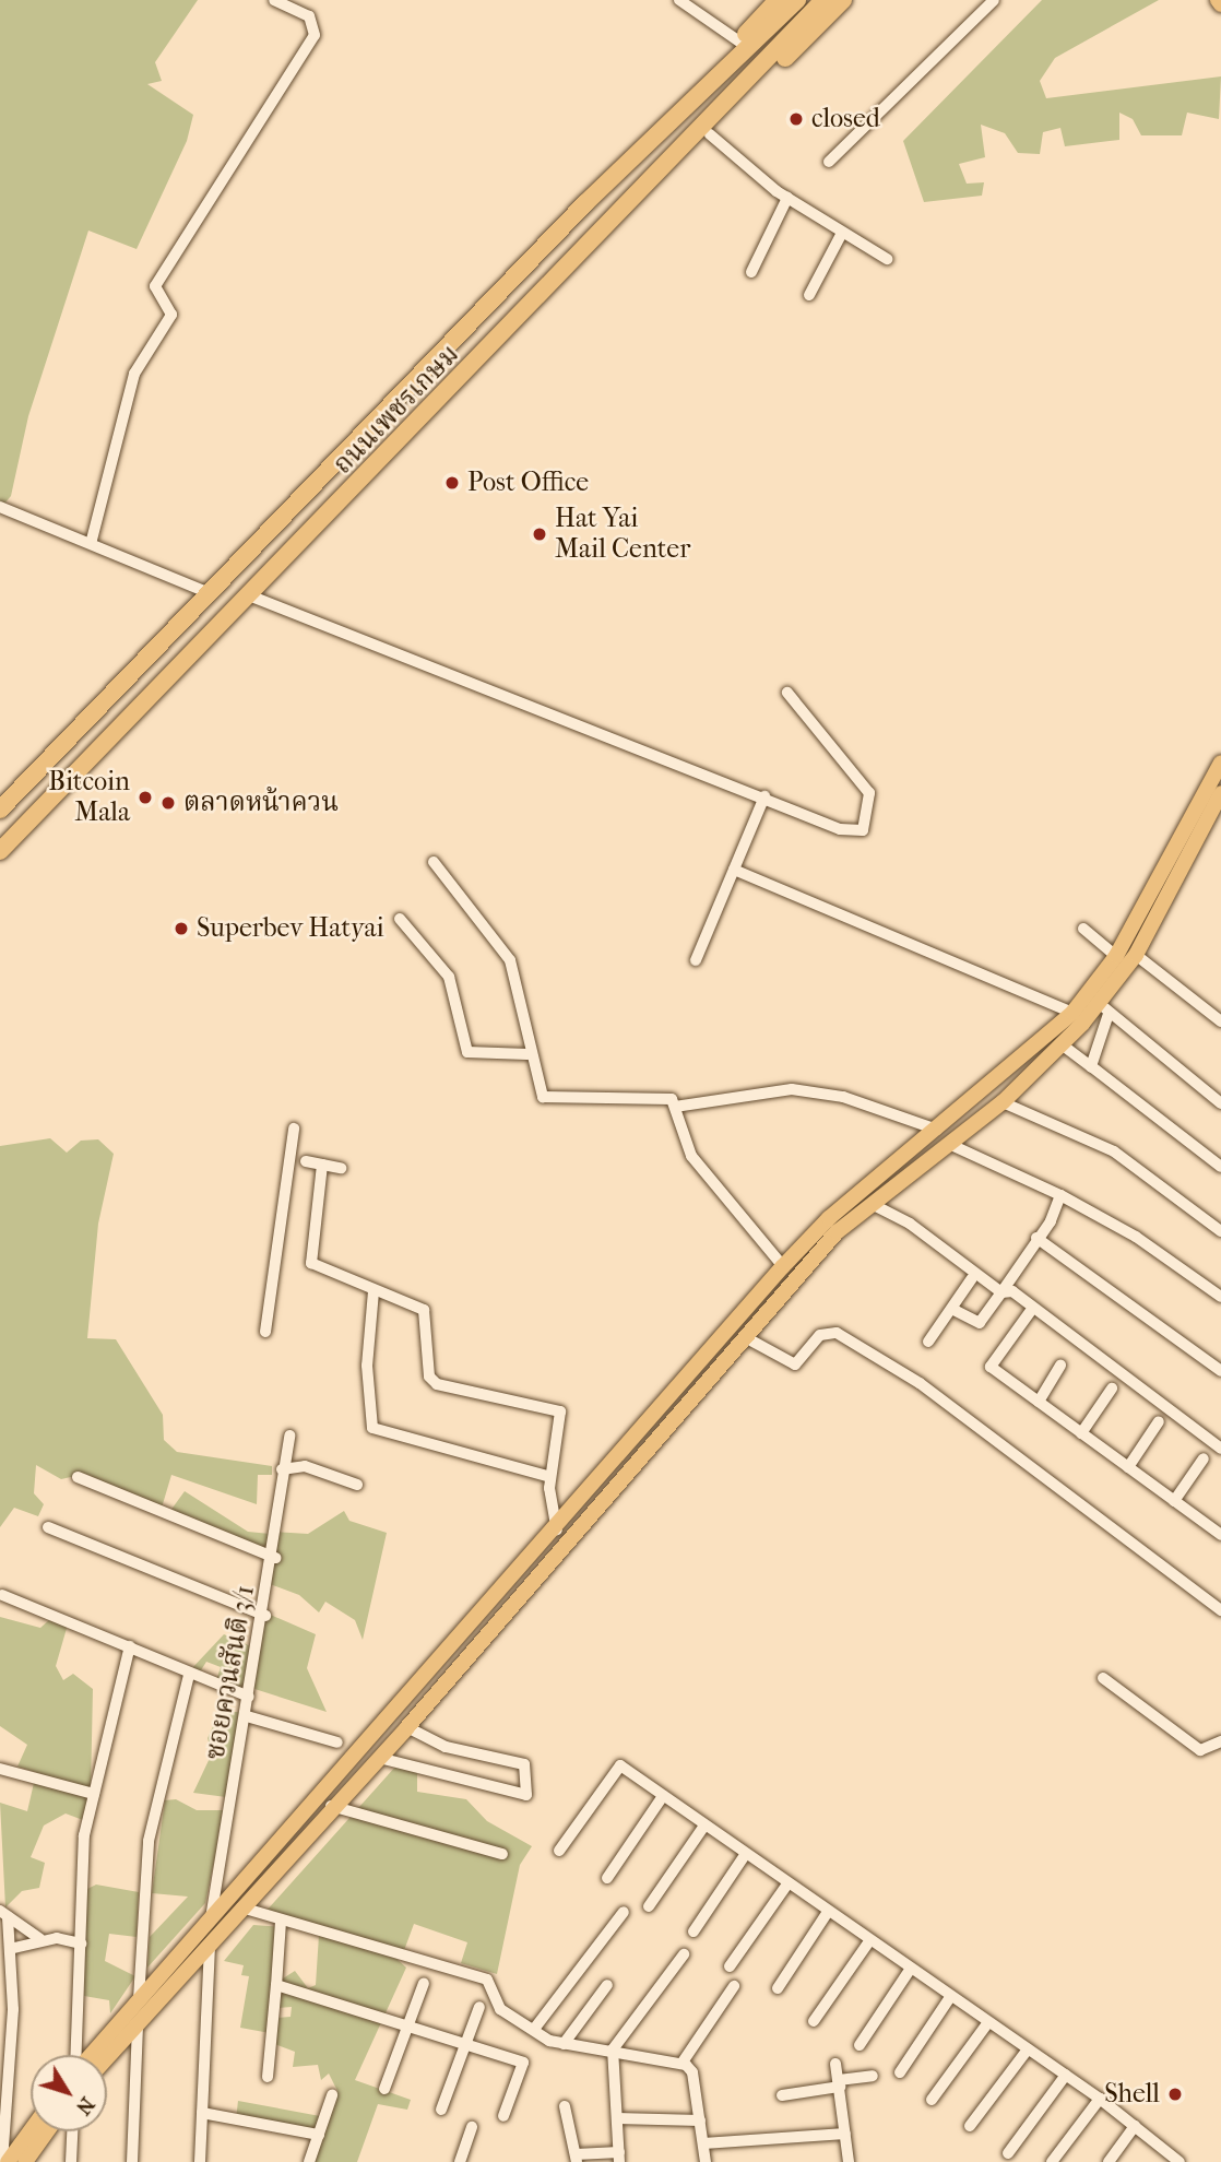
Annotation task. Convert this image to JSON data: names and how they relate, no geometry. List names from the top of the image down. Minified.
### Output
{"streets":{"highway":["ถนนเพชรเกษม"],"street":["ซอยควนสันติ 3/1"]},"places":["closed","Post Office","Hat Yai Mail Center","Bitcoin Mala","ตลาดหน้าควน","Superbev Hatyai","Shell"],"north":"bottom right"}
